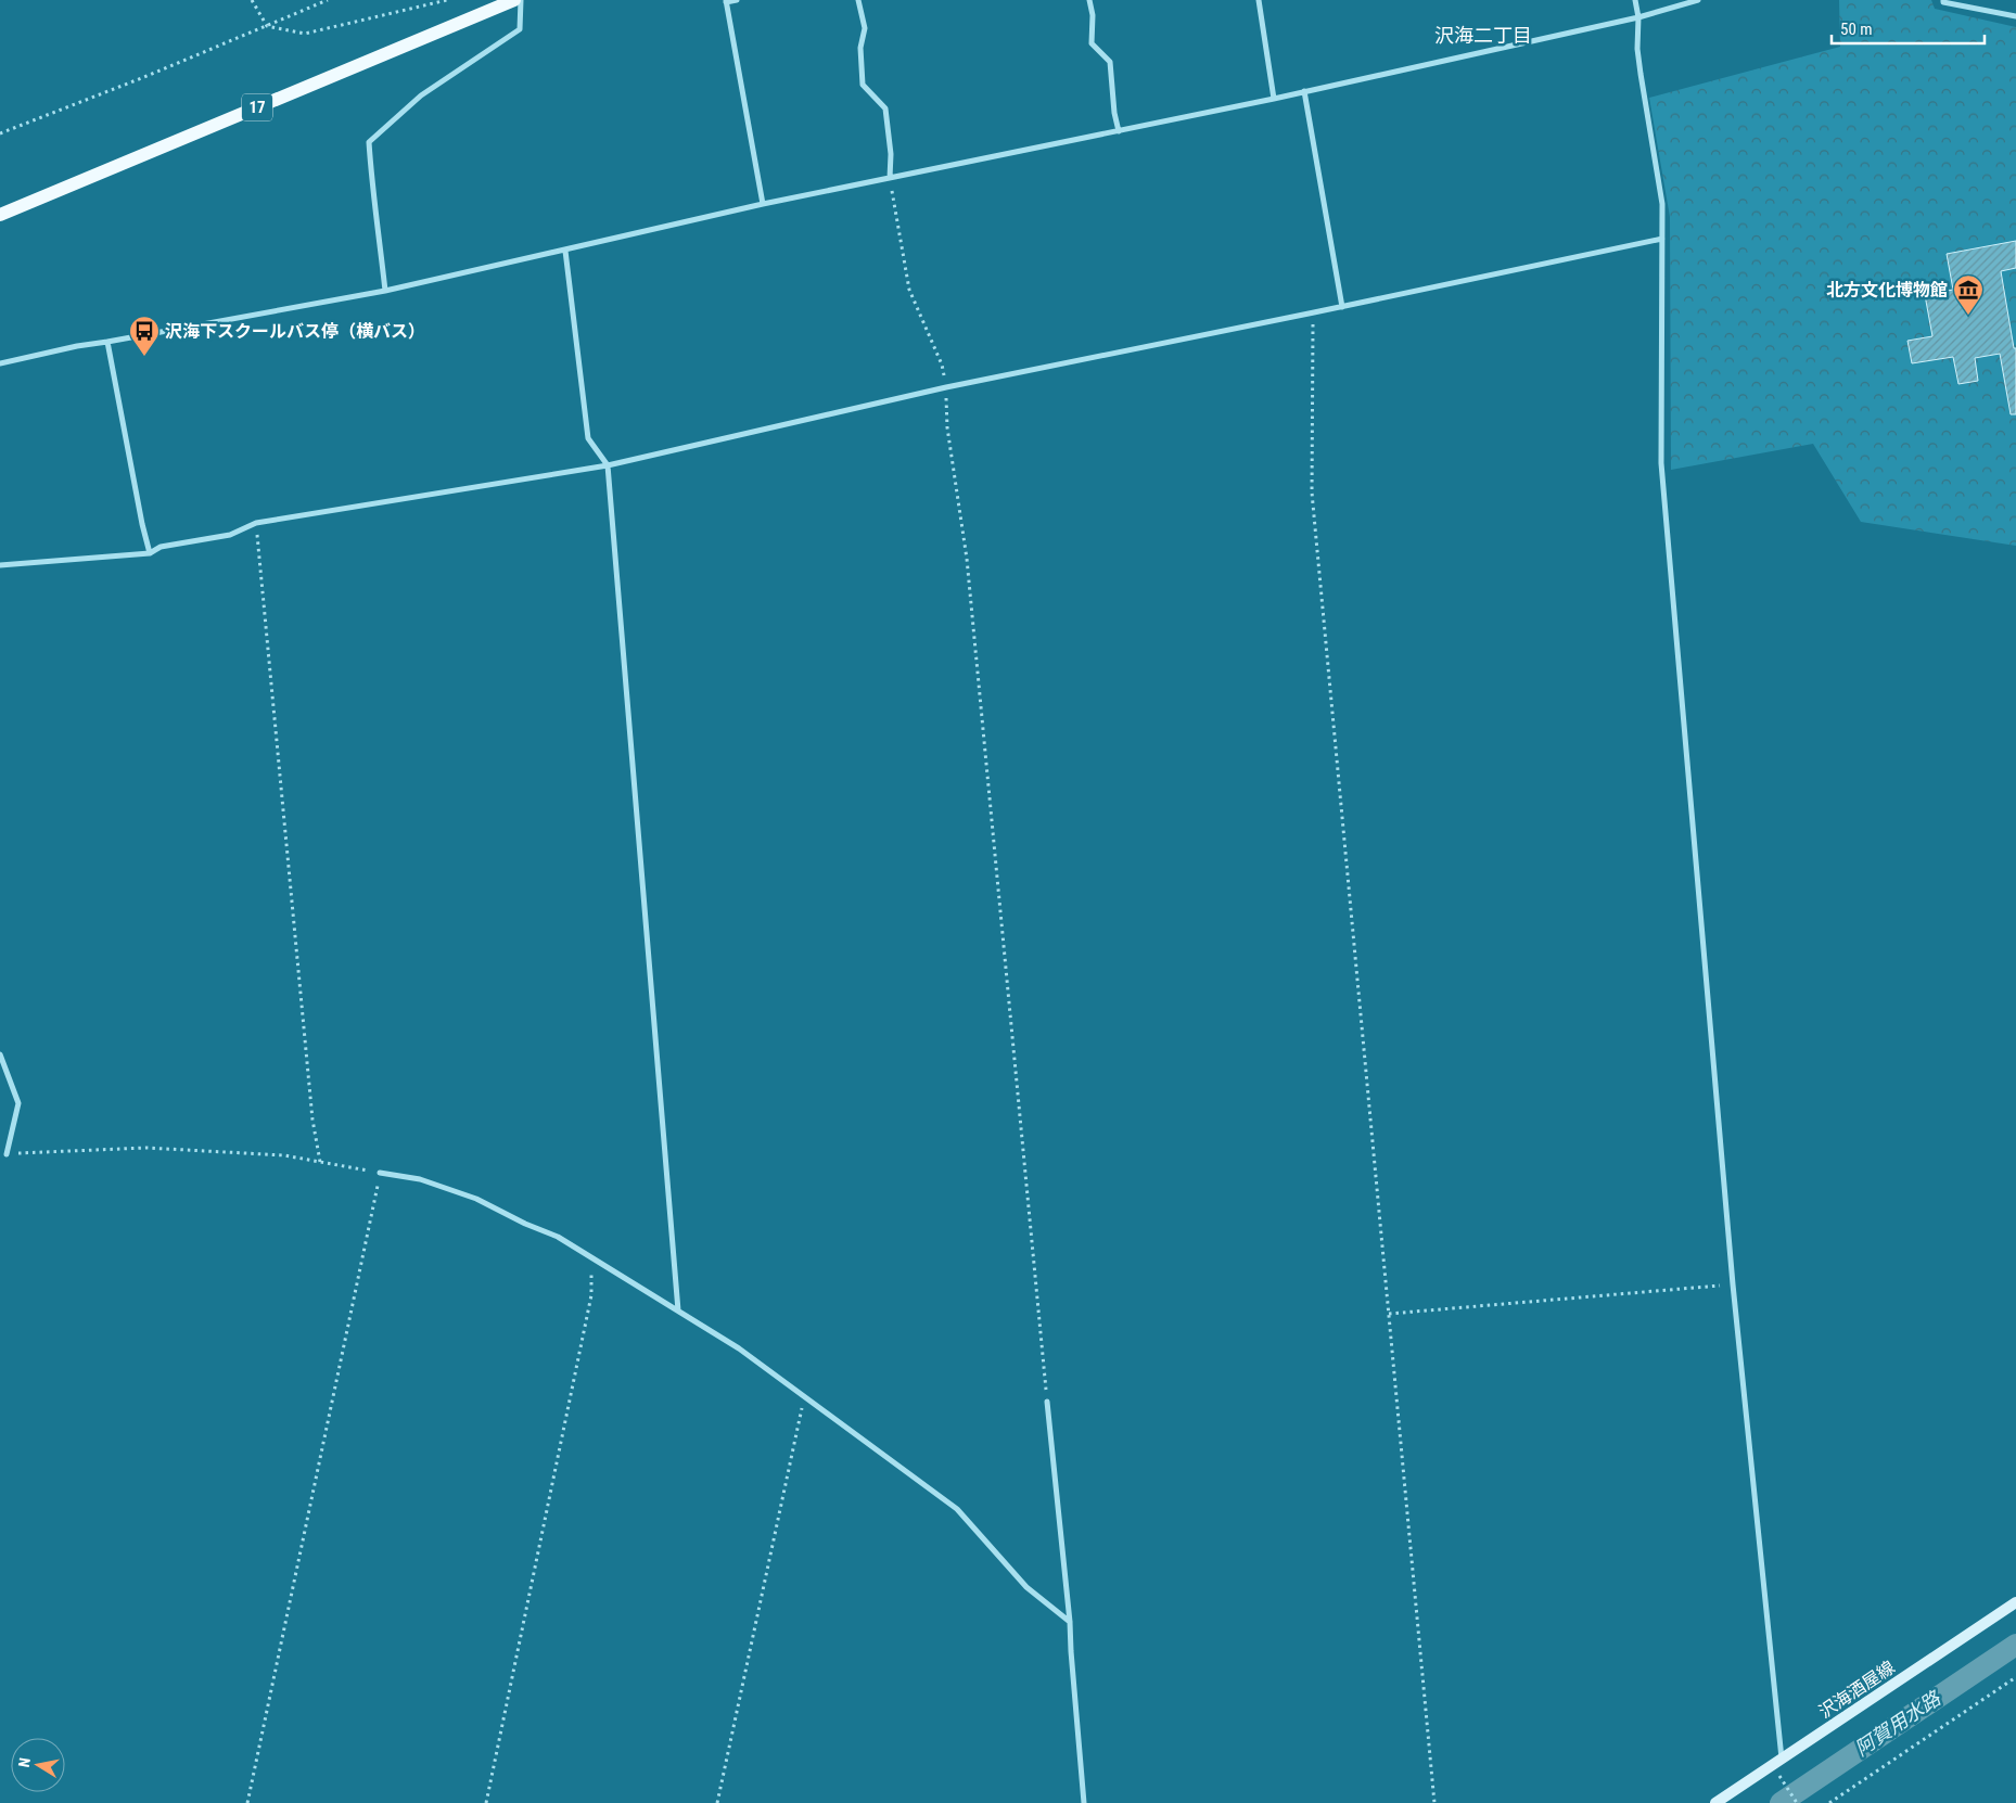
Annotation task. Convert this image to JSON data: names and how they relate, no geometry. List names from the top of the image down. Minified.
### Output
{"streets":{"main road":["17","沢海酒屋線"]},"districts":["沢海二丁目"],"water":["阿賀用水路"],"places":{"museum":["北方文化博物館"],"bus stop":["沢海下スクールバス停（横バス）"]},"scale_bar":"50 m","north":"left"}
